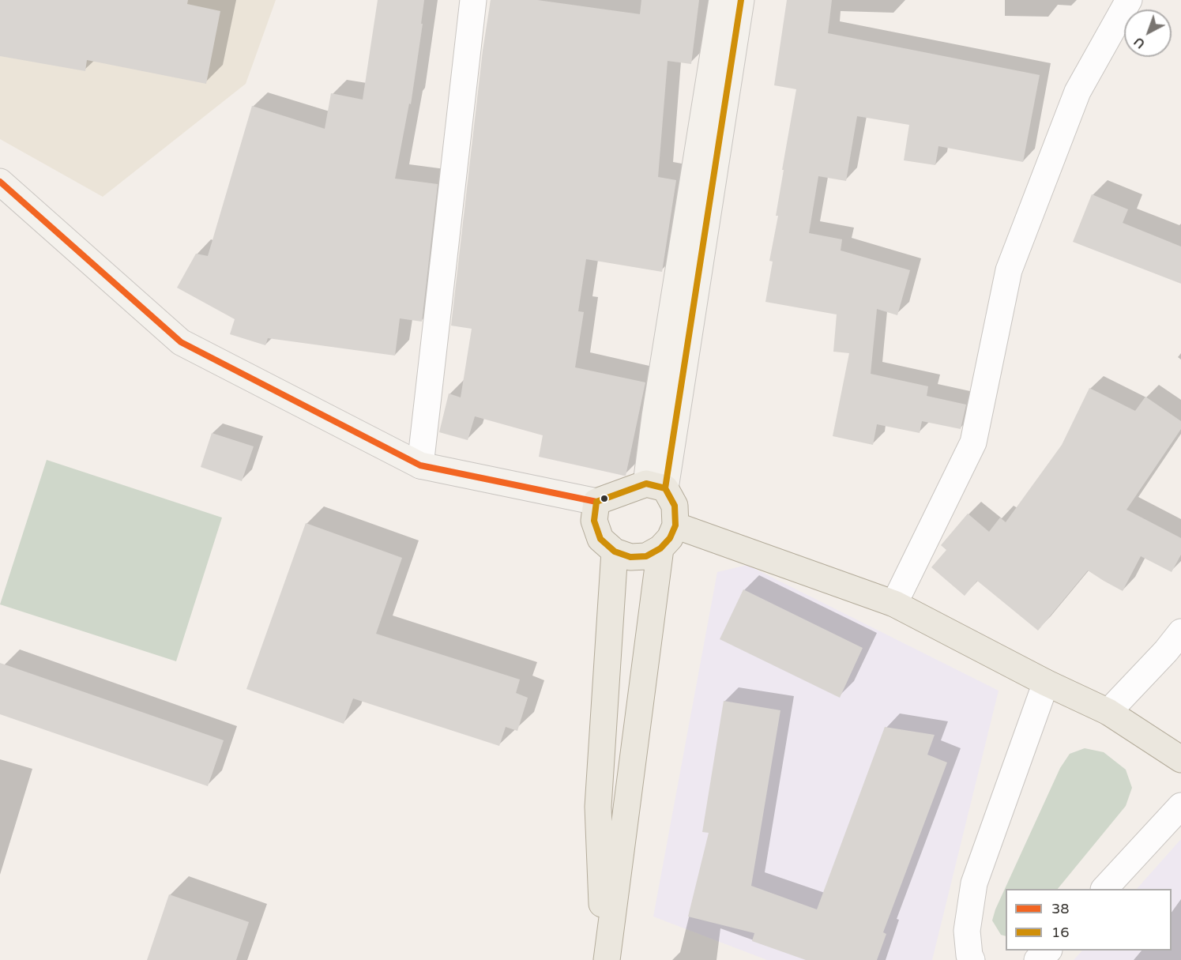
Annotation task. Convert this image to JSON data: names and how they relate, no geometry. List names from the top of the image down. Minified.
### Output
{"lines":["transit line 16","transit line 38"],"legend":["38","16"],"north":"bottom left"}
